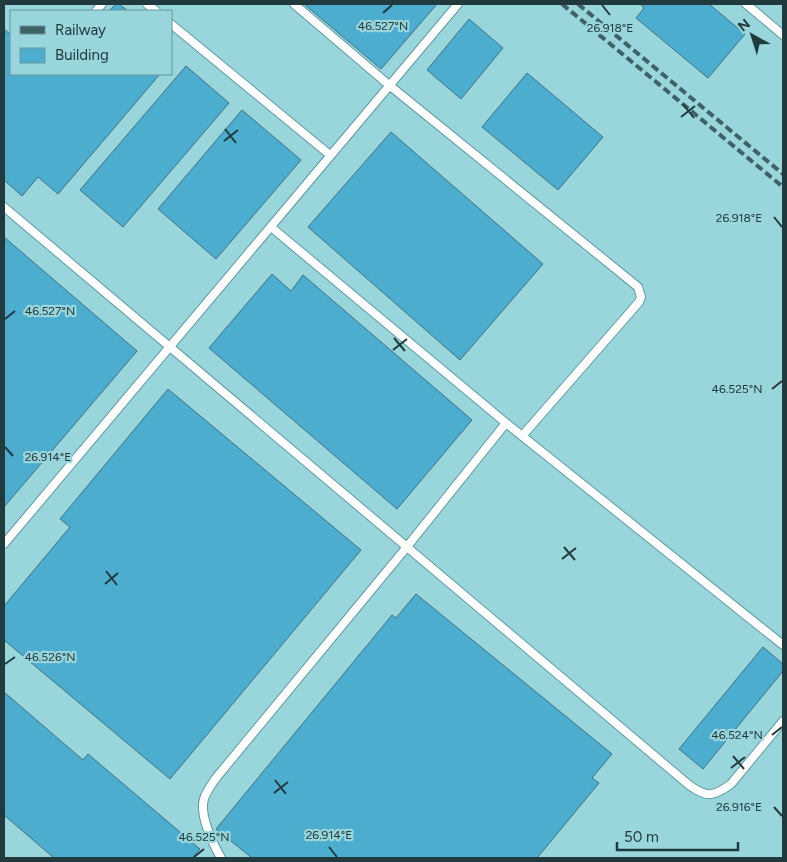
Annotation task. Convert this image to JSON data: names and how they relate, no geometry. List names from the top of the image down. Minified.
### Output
{"legend":["Railway","Building"],"scale_bar":"50 m","north":"top left","coordinates":["46.527°N","26.918°E","46.525°N","26.914°E","46.526°N","46.524°N","26.916°E"]}
